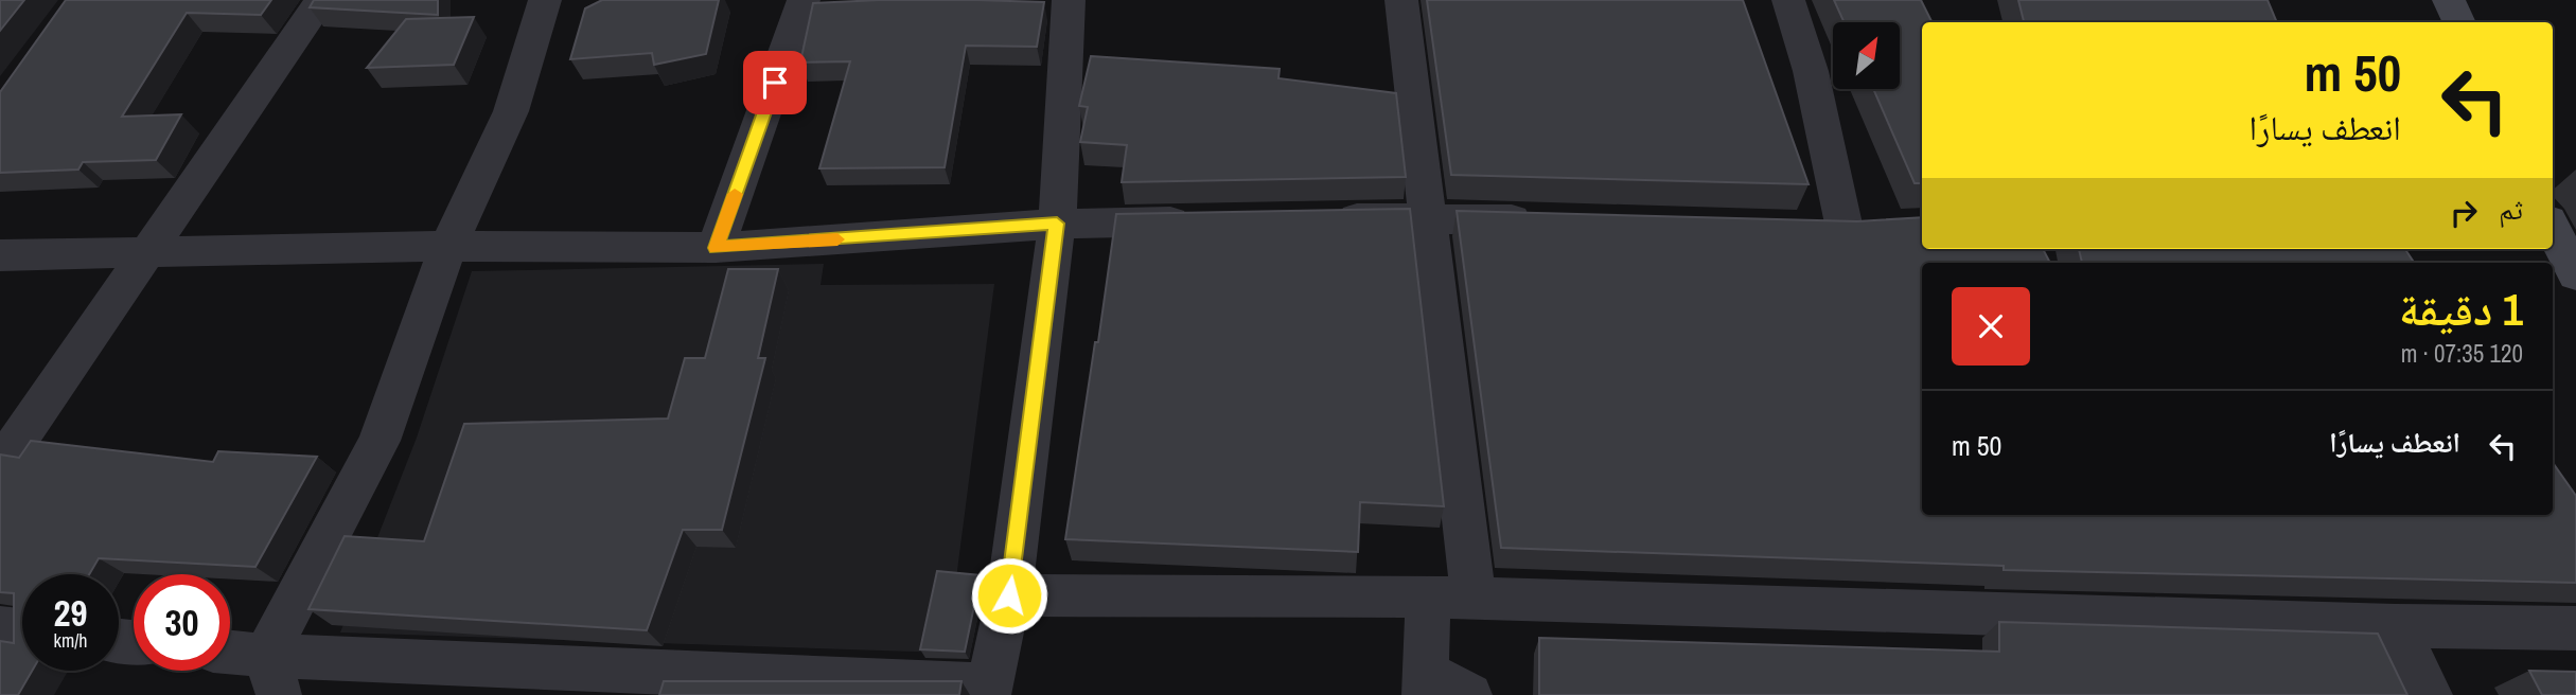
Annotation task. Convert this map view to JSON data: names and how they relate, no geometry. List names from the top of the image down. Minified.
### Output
{"north":"top right","page":{"turn":["50 m","انعطف يسارًا"],"then":"ثم","heading":["1 دقيقة","120 m · 07:35"],"list":[{"name":"انعطف يسارًا","value":"50 m"}],"speed":"29 km/h","limit":"30"}}
